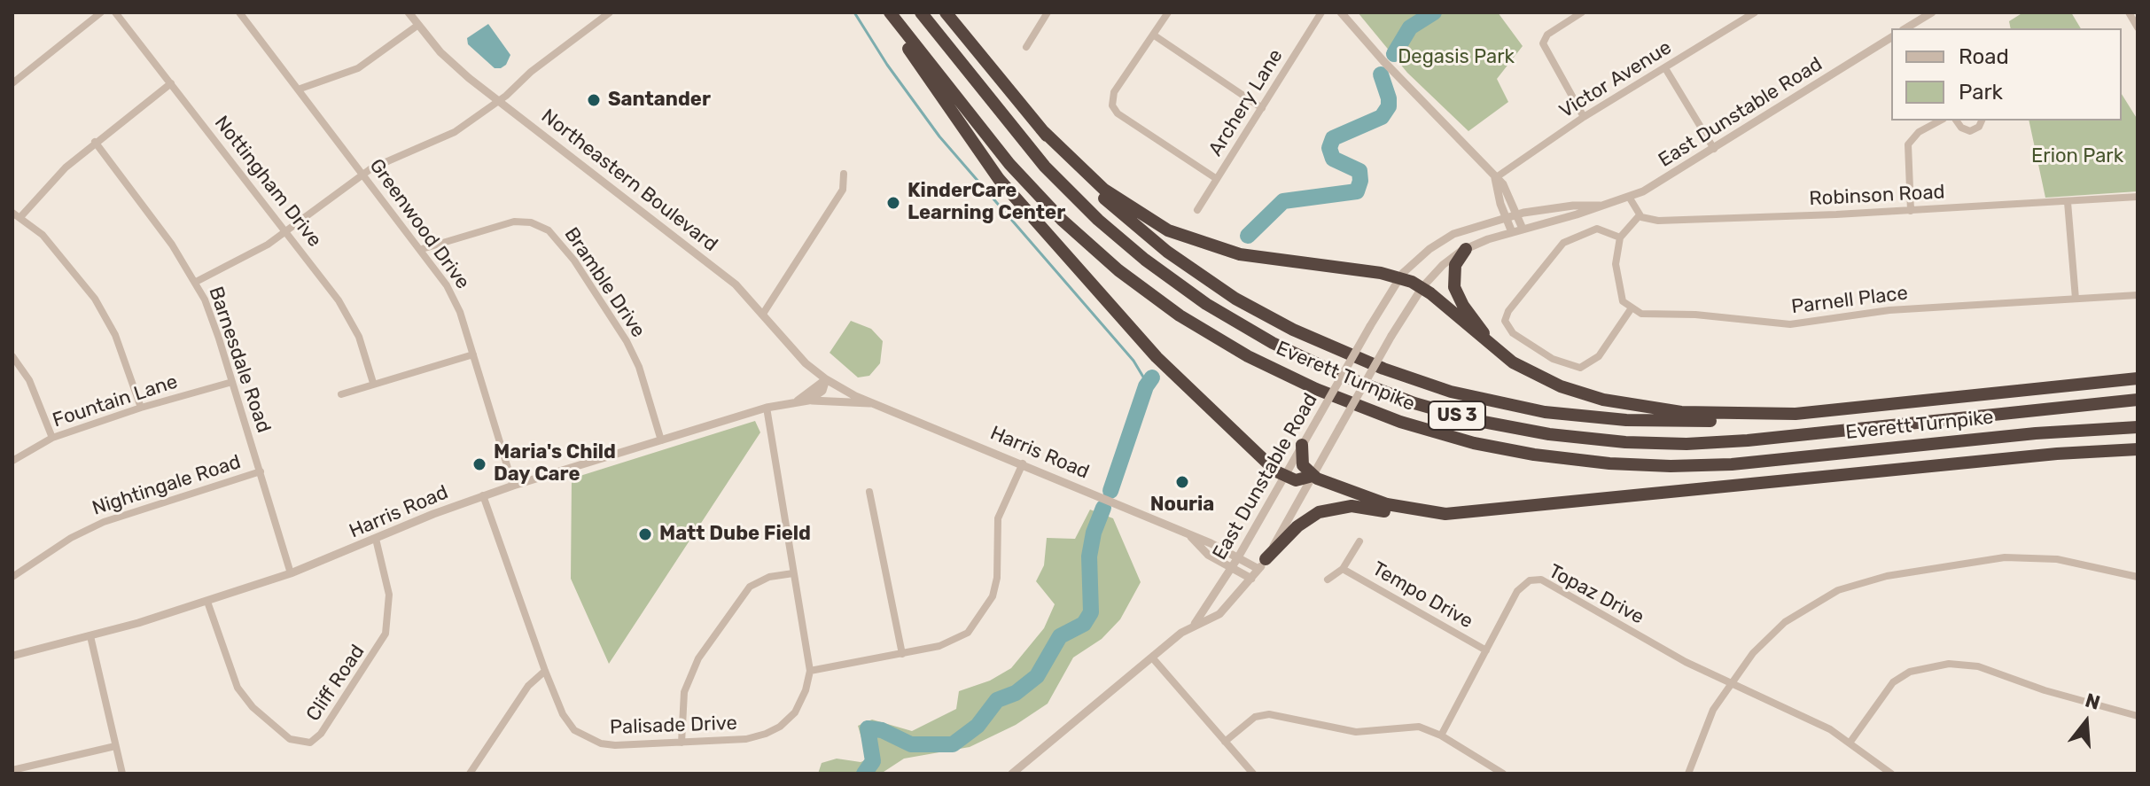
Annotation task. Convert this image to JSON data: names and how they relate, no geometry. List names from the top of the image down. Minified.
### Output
{"streets":{"highway":["Everett Turnpike","US 3"],"street":["Victor Avenue","Archery Lane","East Dunstable Road","Northeastern Boulevard","Nottingham Drive","Robinson Road","Greenwood Drive","Bramble Drive","Parnell Place","Barnesdale Road","Fountain Lane","Harris Road","Nightingale Road","Topaz Drive","Tempo Drive","Cliff Road","Palisade Drive"]},"crossings":[["East Dunstable Road","Harris Road"],["Northeastern Boulevard","Harris Road"],["Greenwood Drive","Bramble Drive"],["Greenwood Drive","Harris Road"],["Bramble Drive","Harris Road"],["Barnesdale Road","Fountain Lane"],["Barnesdale Road","Harris Road"],["Barnesdale Road","Nightingale Road"],["Harris Road","Cliff Road"],["Harris Road","Palisade Drive"],["Topaz Drive","Tempo Drive"]],"parks":["Degasis Park","Erion Park"],"places":["Santander","KinderCare Learning Center","Maria's Child Day Care","Nouria","Matt Dube Field"],"legend":["Road","Park"],"north":"top"}
